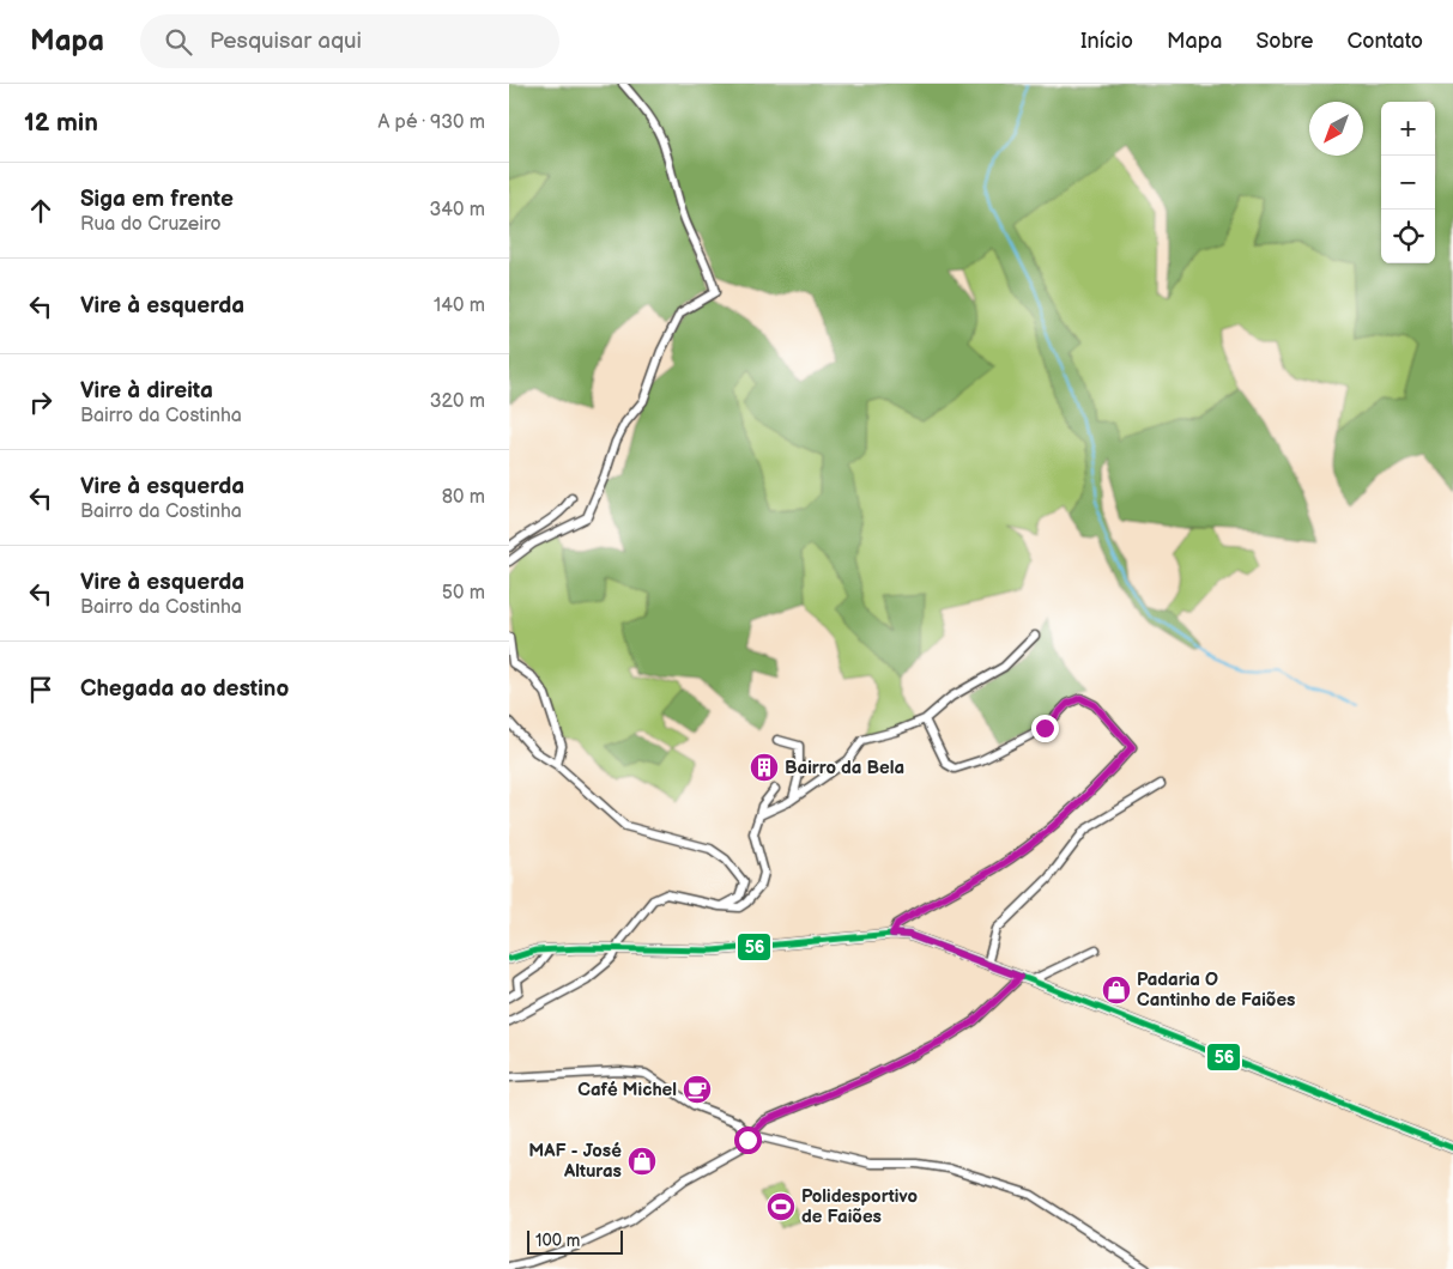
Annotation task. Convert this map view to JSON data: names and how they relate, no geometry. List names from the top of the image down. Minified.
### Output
{"places":{"building":["Bairro da Bela"],"shop":["Padaria O Cantinho de Faiões","MAF - José Alturas"],"cafe":["Café Michel"],"sports":["Polidesportivo de Faiões"]},"lines":["transit line 56"],"scale_bar":"100 m","north":"bottom left","page":{"header":"Mapa","search":"Pesquisar aqui","nav":["Início","Mapa","Sobre","Contato"],"heading":["12 min","A pé · 930 m"],"map_buttons":["+","−"],"list":[["Siga em frente","Rua do Cruzeiro","340 m"],["Vire à esquerda","140 m"],["Vire à direita","Bairro da Costinha","320 m"],["Vire à esquerda","Bairro da Costinha","80 m"],["Vire à esquerda","Bairro da Costinha","50 m"],"Chegada ao destino"],"scale":"100 m"}}
